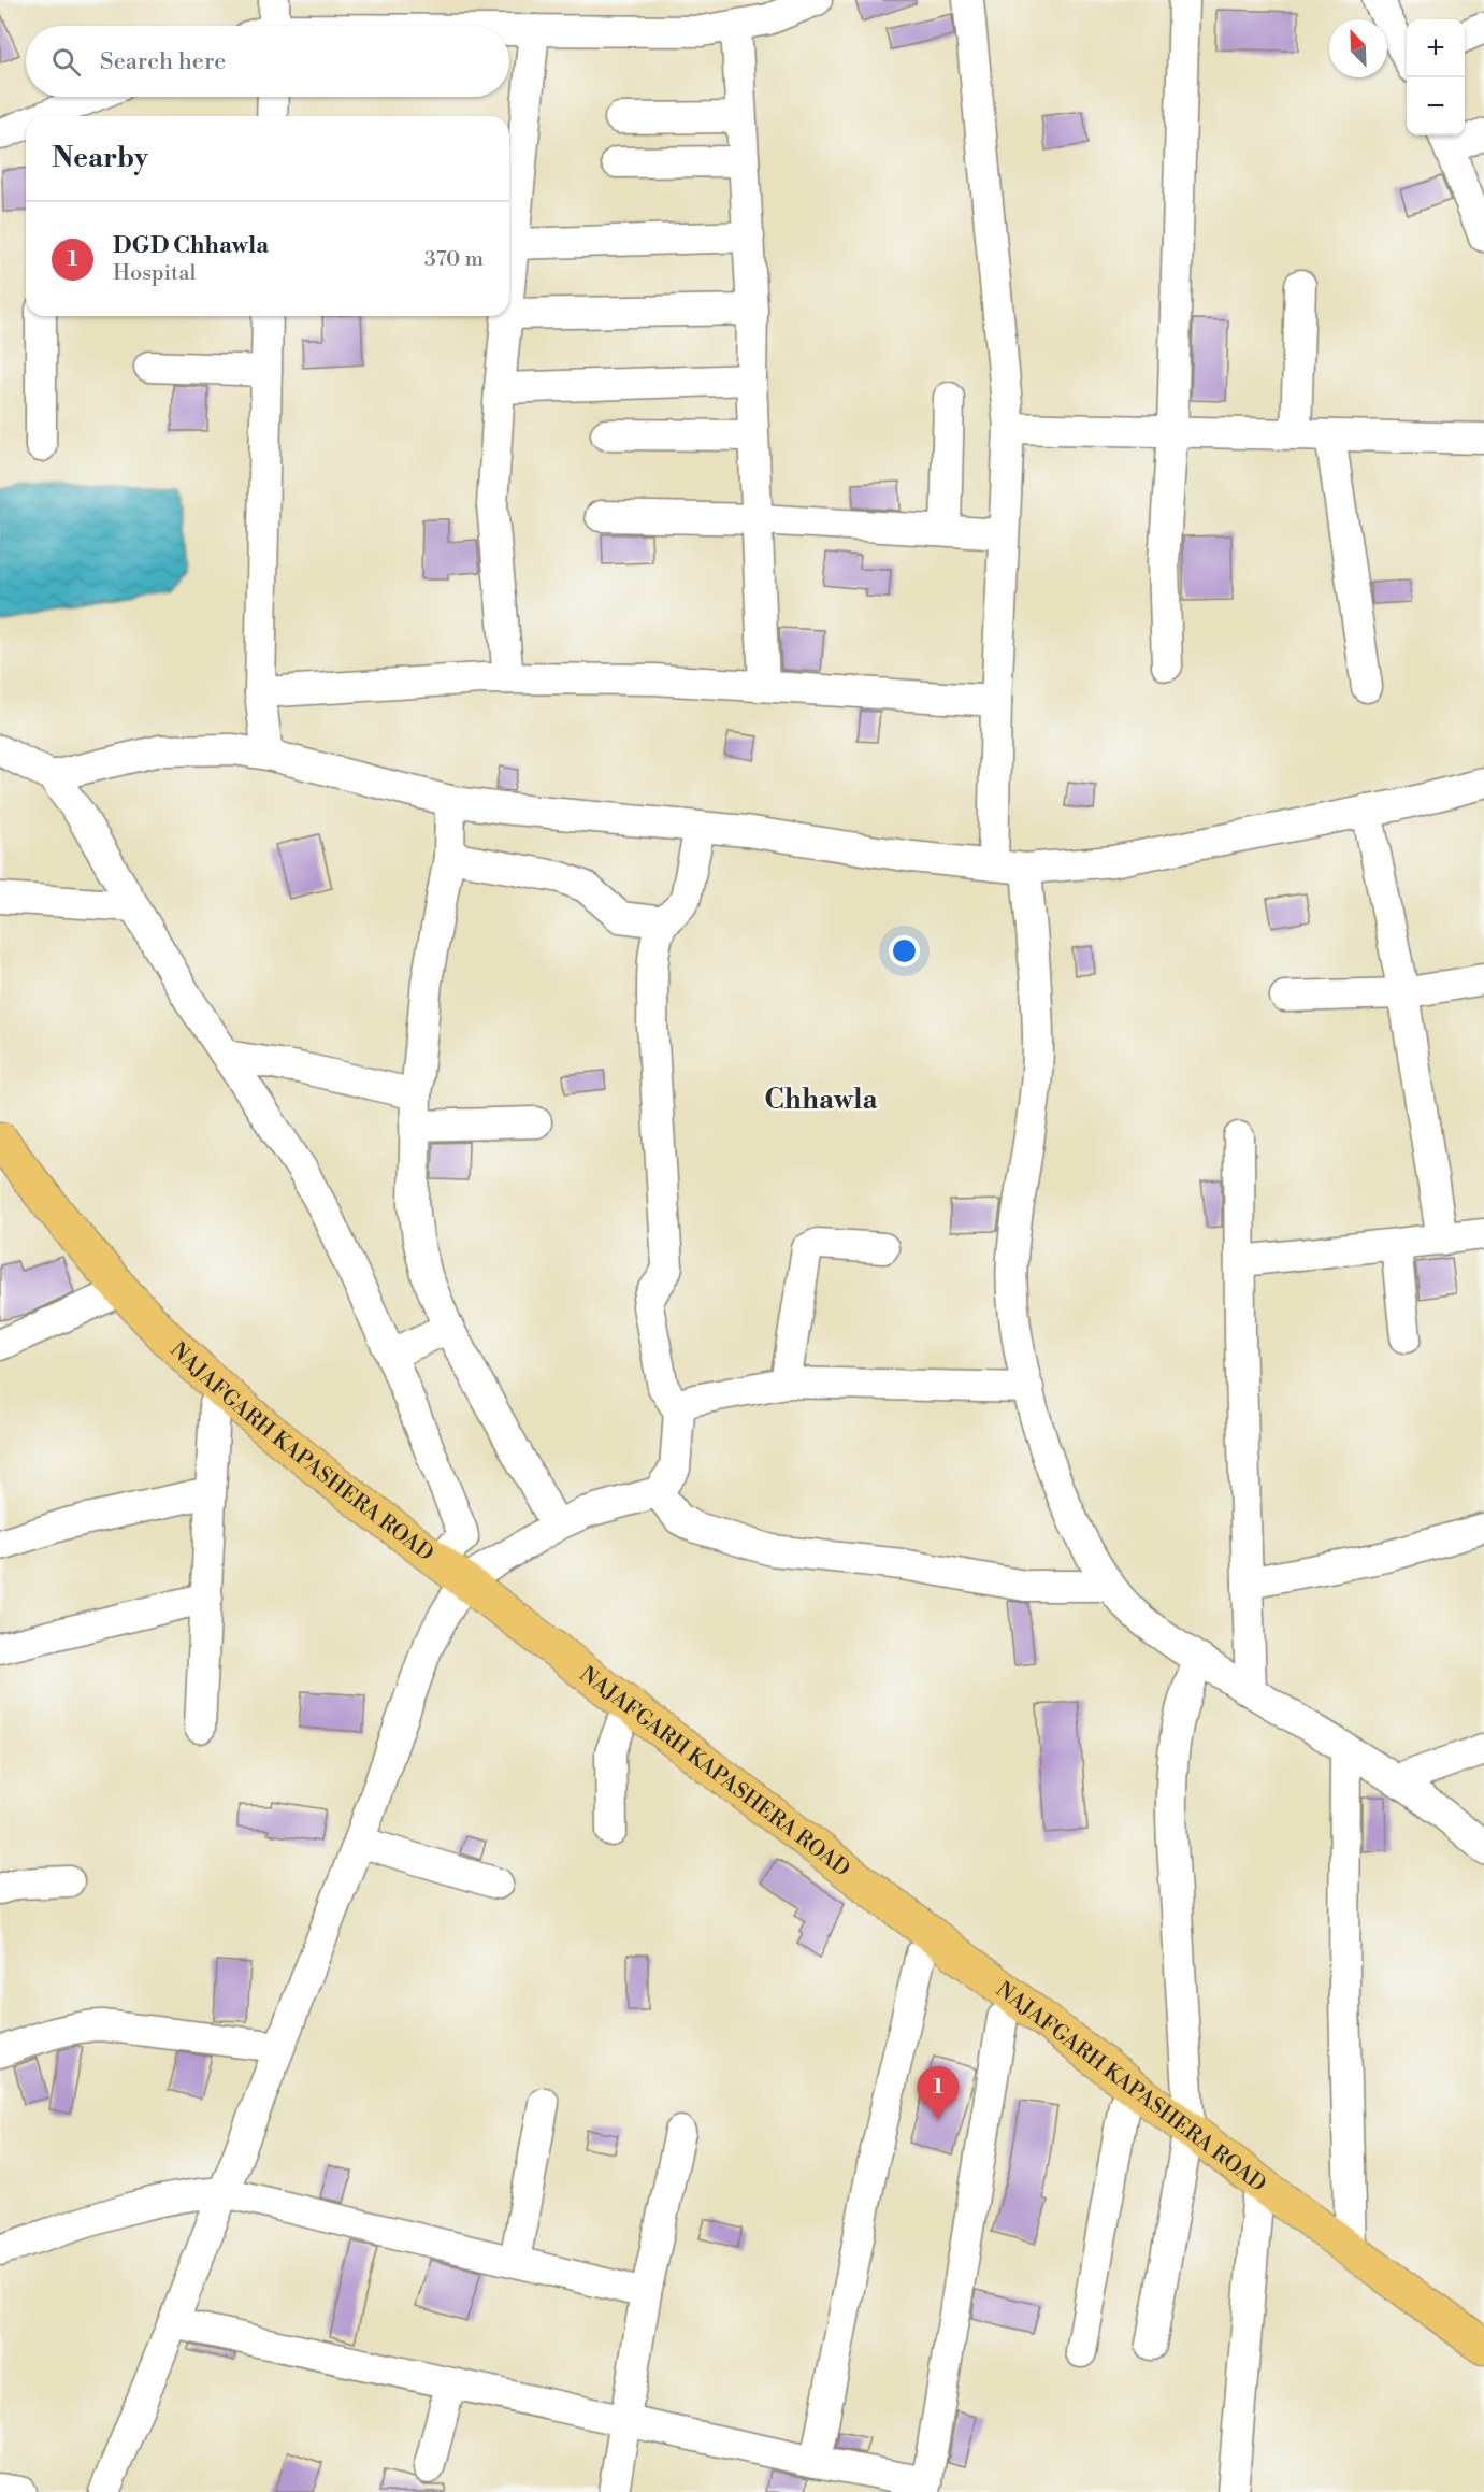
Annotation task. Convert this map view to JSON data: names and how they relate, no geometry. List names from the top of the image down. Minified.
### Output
{"streets":{"main road":["NAJAFGARH KAPASHERA ROAD"]},"districts":["Chhawla"],"north":"top left","page":{"map_buttons":["+","−"],"search":"Search here","heading":"Nearby","list":[{"mark":"1","name":"DGD Chhawla","note":"Hospital","value":"370 m"}],"pins":"1"}}
